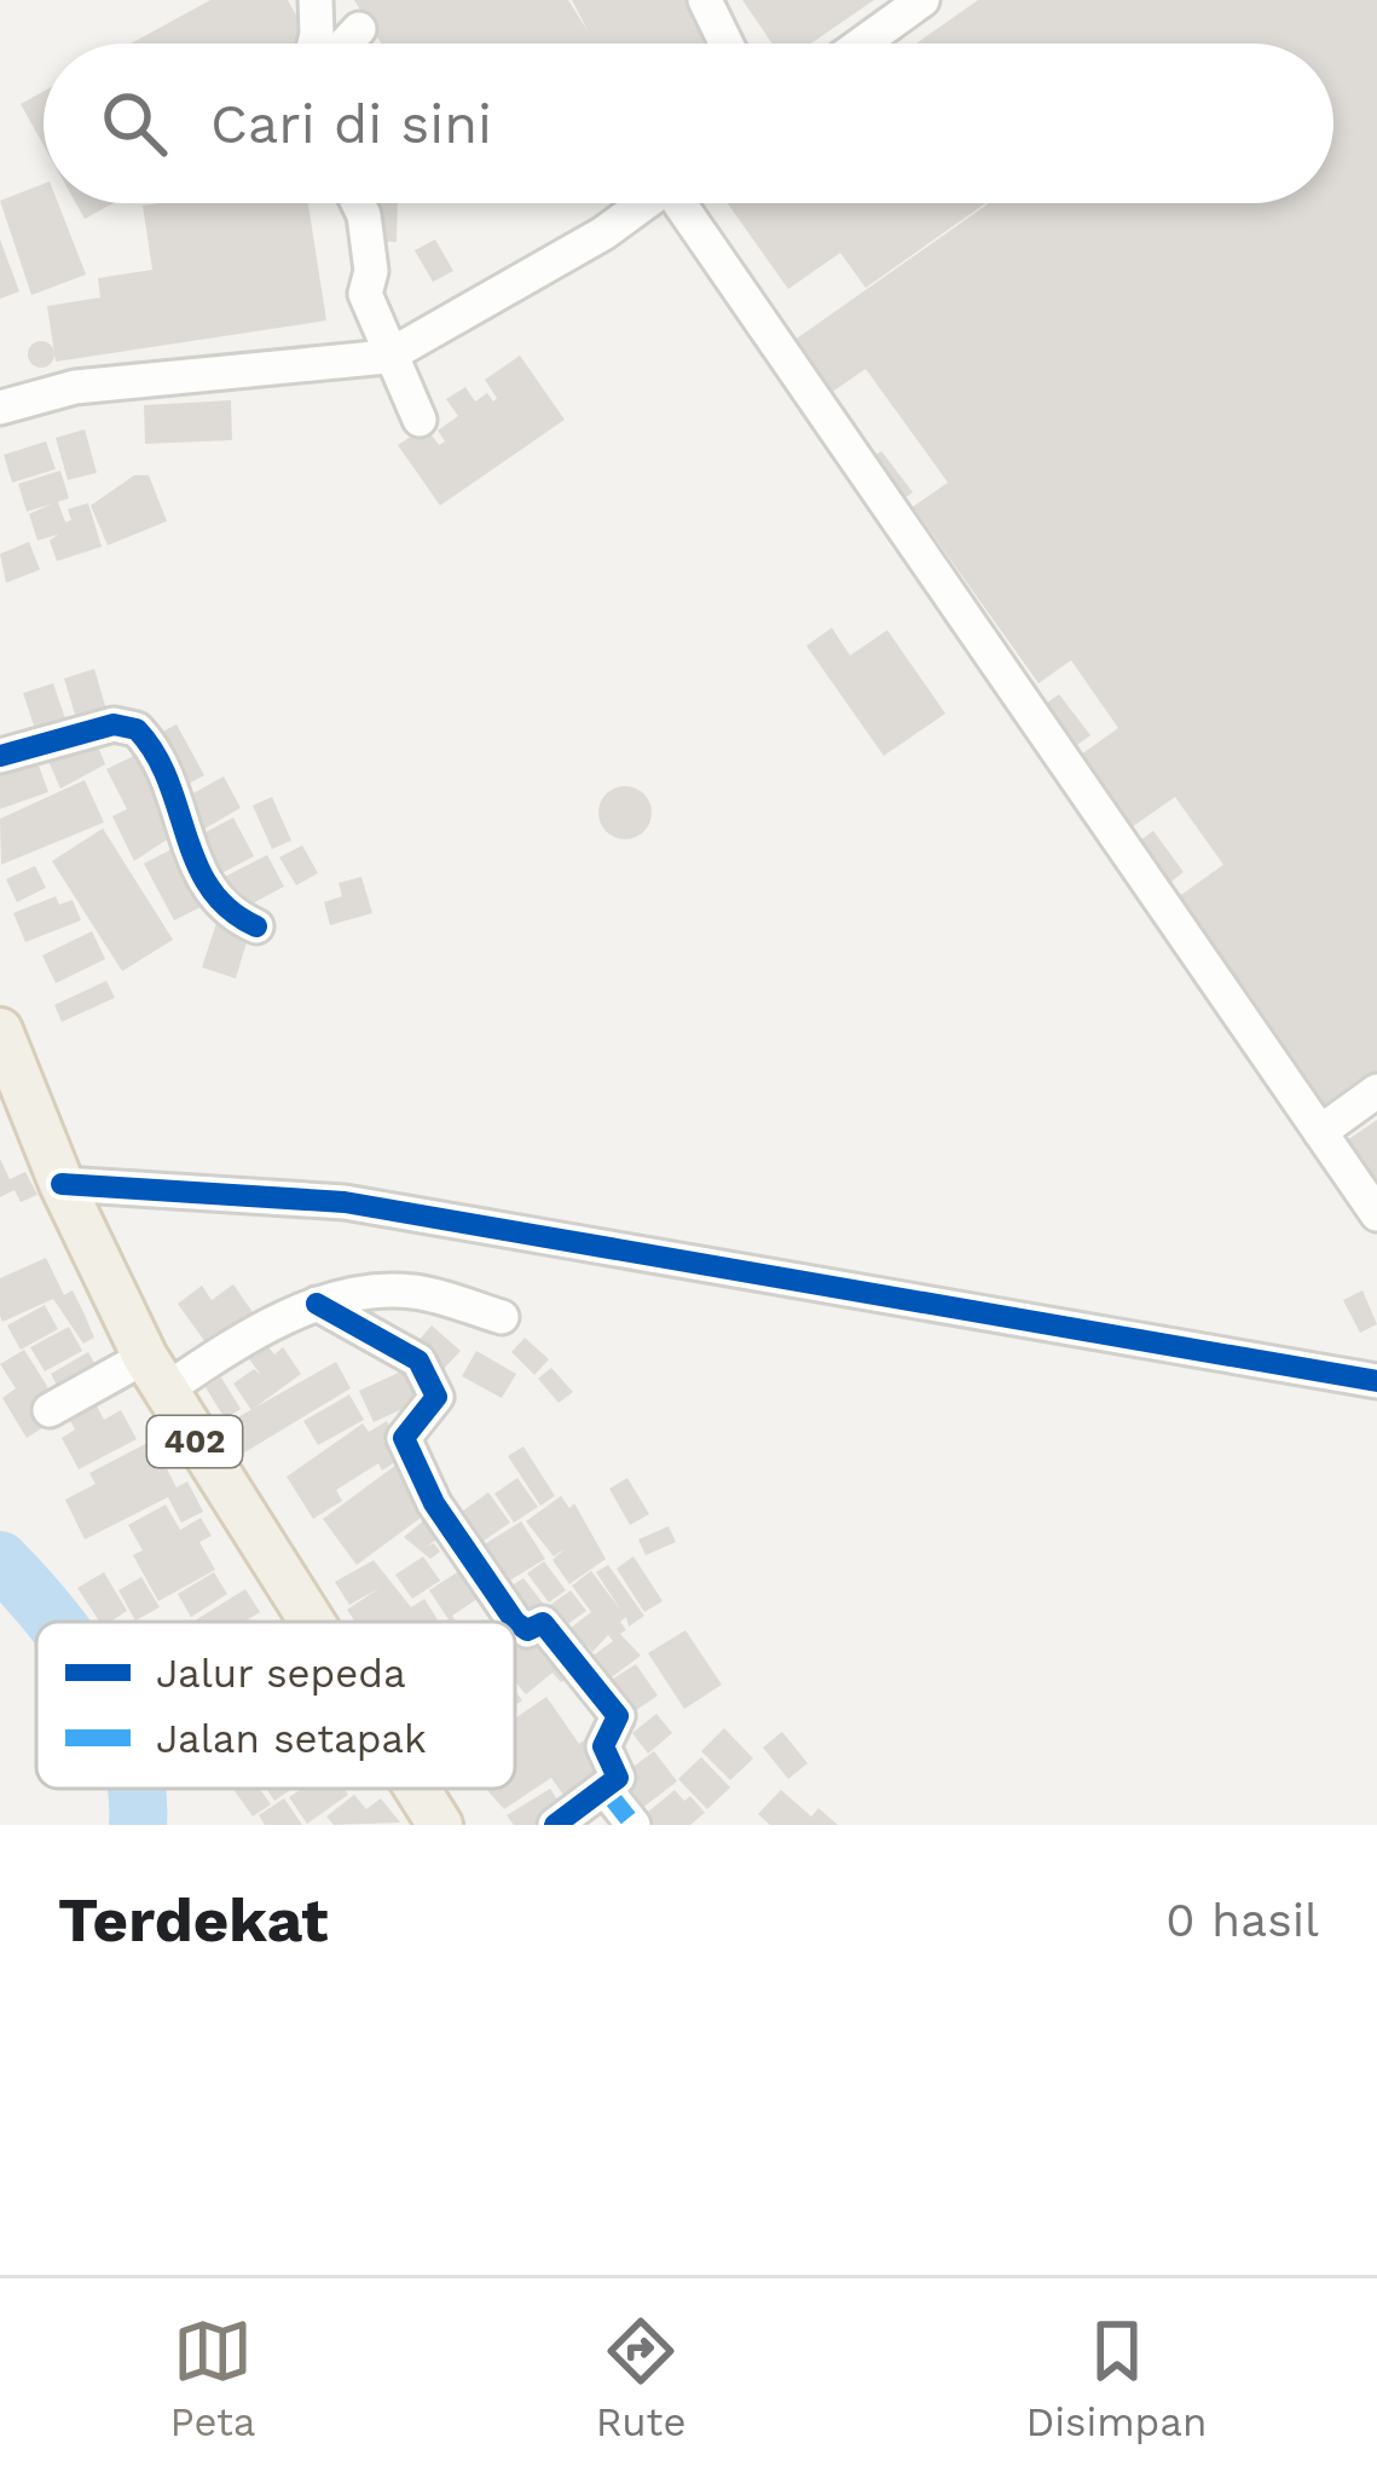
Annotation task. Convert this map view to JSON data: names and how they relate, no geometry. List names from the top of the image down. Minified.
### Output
{"streets":{"main road":["402"]},"legend":["Jalur sepeda","Jalan setapak"],"page":{"search":"Cari di sini","heading":["Terdekat","0 hasil"],"nav":["Peta","Rute","Disimpan"]}}
